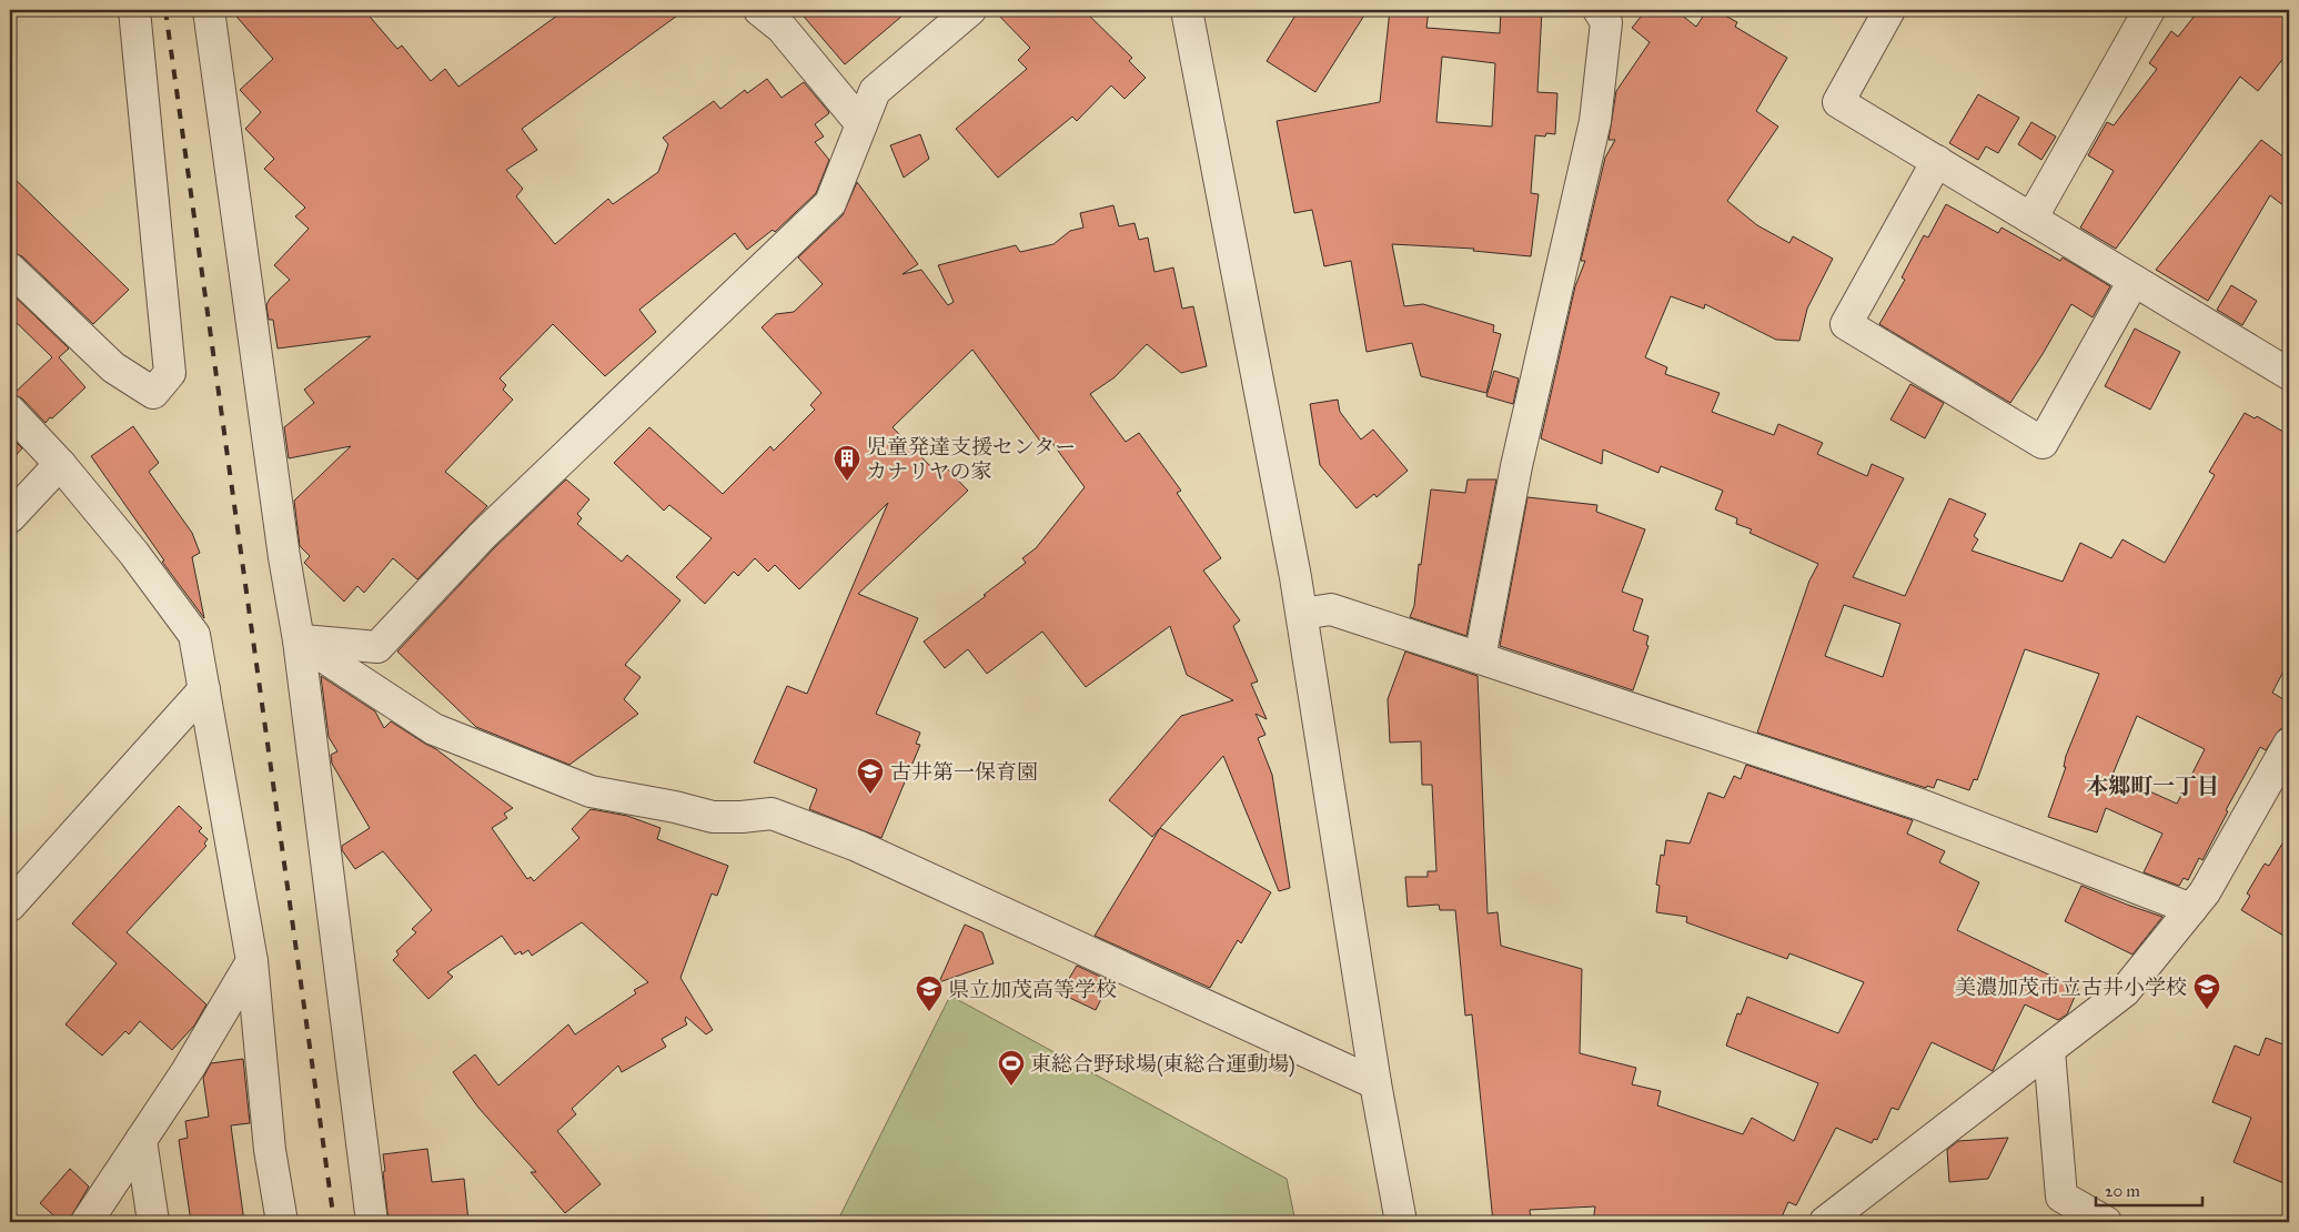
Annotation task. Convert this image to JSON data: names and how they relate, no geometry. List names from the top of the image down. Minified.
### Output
{"districts":["本郷町一丁目"],"places":{"building":["児童発達支援センター カナリヤの家"],"school or university":["古井第一保育園","美濃加茂市立古井小学校","県立加茂高等学校"],"sports":["東総合野球場(東総合運動場)"]},"scale_bar":"20 m"}
